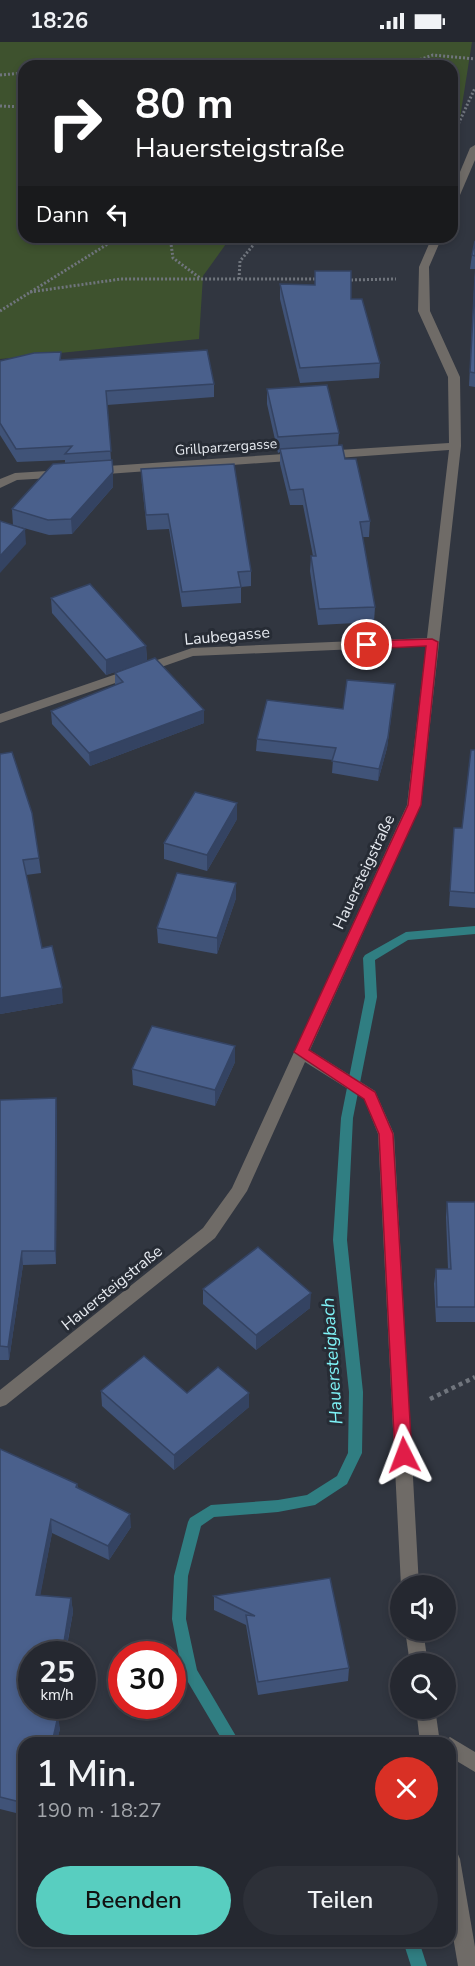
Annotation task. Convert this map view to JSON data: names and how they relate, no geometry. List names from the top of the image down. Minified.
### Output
{"streets":{"street":["Grillparzergasse","Laubegasse","Hauersteigstraße"]},"crossings":[["Grillparzergasse","Hauersteigstraße"],["Laubegasse","Hauersteigstraße"]],"water":["Hauersteigbach"],"page":{"status":"18:26","turn":["80 m","Hauersteigstraße"],"then":"Dann","speed":"25 km/h","limit":"30","heading":["1 Min.","190 m · 18:27"],"buttons":["Beenden","Teilen"]}}
